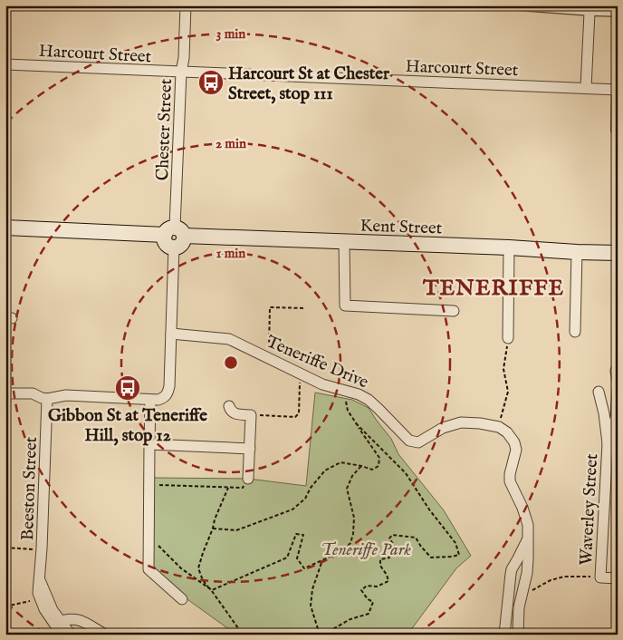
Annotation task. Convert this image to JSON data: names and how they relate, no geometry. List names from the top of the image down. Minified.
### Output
{"streets":{"street":["Harcourt Street","Chester Street","Kent Street","Teneriffe Drive","Beeston Street","Waverley Street"]},"crossings":[["Harcourt Street","Chester Street"],["Chester Street","Kent Street"]],"districts":["TENERIFFE"],"parks":["Teneriffe Park"],"places":{"bus stop":["Harcourt St at Chester Street, stop 111","Gibbon St at Teneriffe Hill, stop 12"]},"rings":["3 min","2 min","1 min"]}
